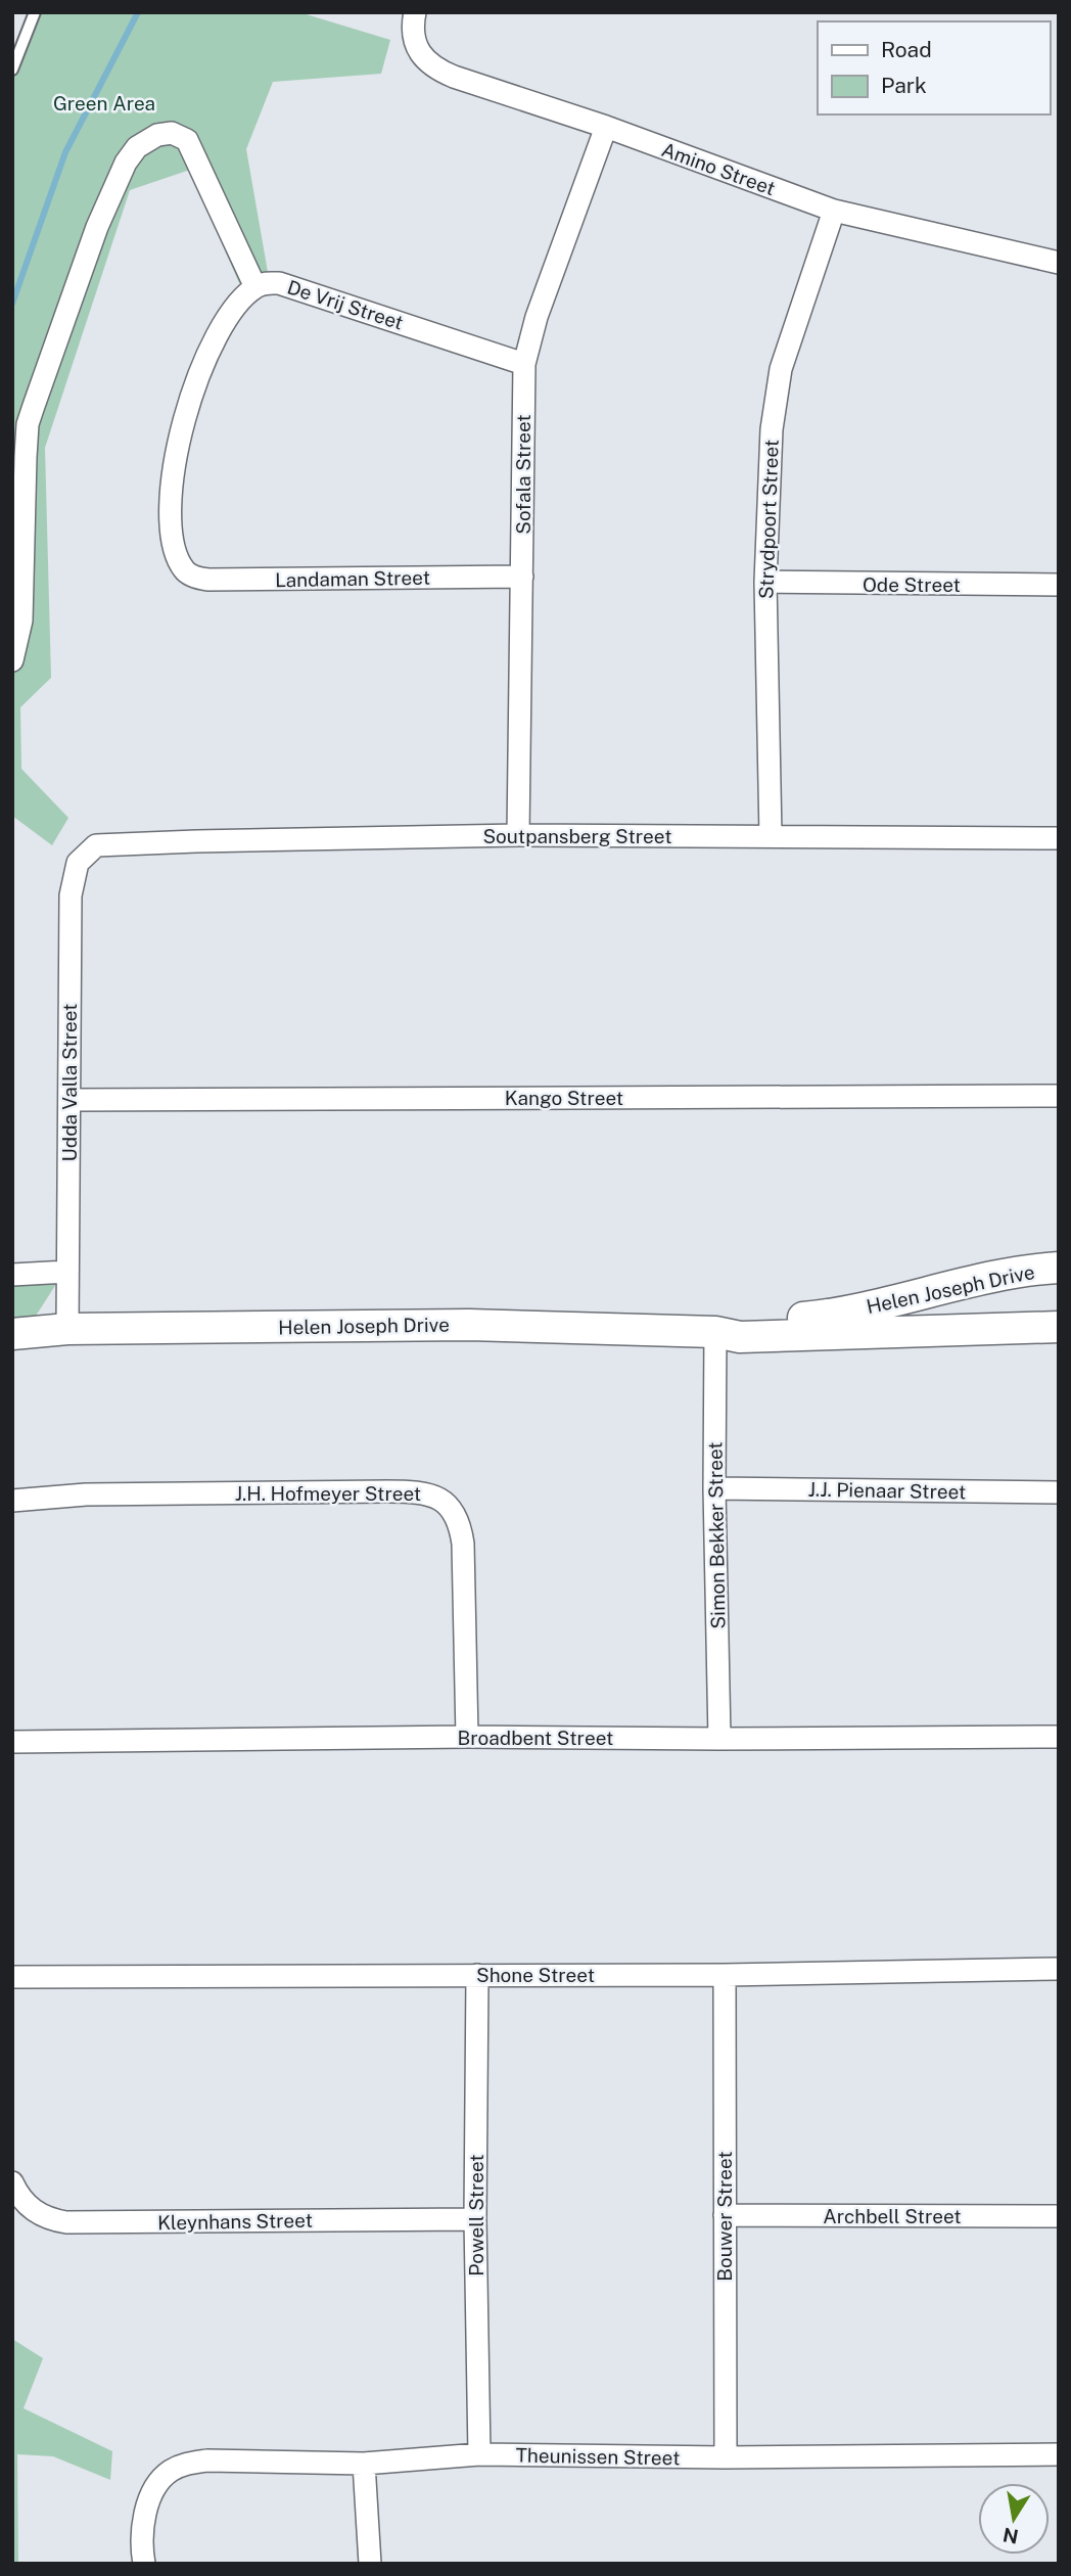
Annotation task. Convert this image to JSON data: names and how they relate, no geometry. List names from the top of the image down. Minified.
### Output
{"streets":{"street":["Amino Street","De Vrij Street","Sofala Street","Strydpoort Street","Landaman Street","Ode Street","Soutpansberg Street","Udda Valla Street","Kango Street","Helen Joseph Drive","J.J. Pienaar Street","J.H. Hofmeyer Street","Simon Bekker Street","Broadbent Street","Shone Street","Powell Street","Bouwer Street","Archbell Street","Kleynhans Street","Theunissen Street"]},"crossings":[["Amino Street","Sofala Street"],["Amino Street","Strydpoort Street"],["De Vrij Street","Sofala Street"],["De Vrij Street","Landaman Street"],["Sofala Street","Landaman Street"],["Sofala Street","Soutpansberg Street"],["Strydpoort Street","Ode Street"],["Strydpoort Street","Soutpansberg Street"],["Soutpansberg Street","Udda Valla Street"],["Udda Valla Street","Kango Street"],["Udda Valla Street","Helen Joseph Drive"],["Helen Joseph Drive","Simon Bekker Street"],["J.J. Pienaar Street","Simon Bekker Street"],["J.H. Hofmeyer Street","Broadbent Street"],["Simon Bekker Street","Broadbent Street"],["Shone Street","Powell Street"],["Shone Street","Bouwer Street"],["Powell Street","Kleynhans Street"],["Powell Street","Theunissen Street"],["Bouwer Street","Archbell Street"],["Bouwer Street","Theunissen Street"]],"parks":["Green Area"],"legend":["Road","Park"],"north":"bottom"}
